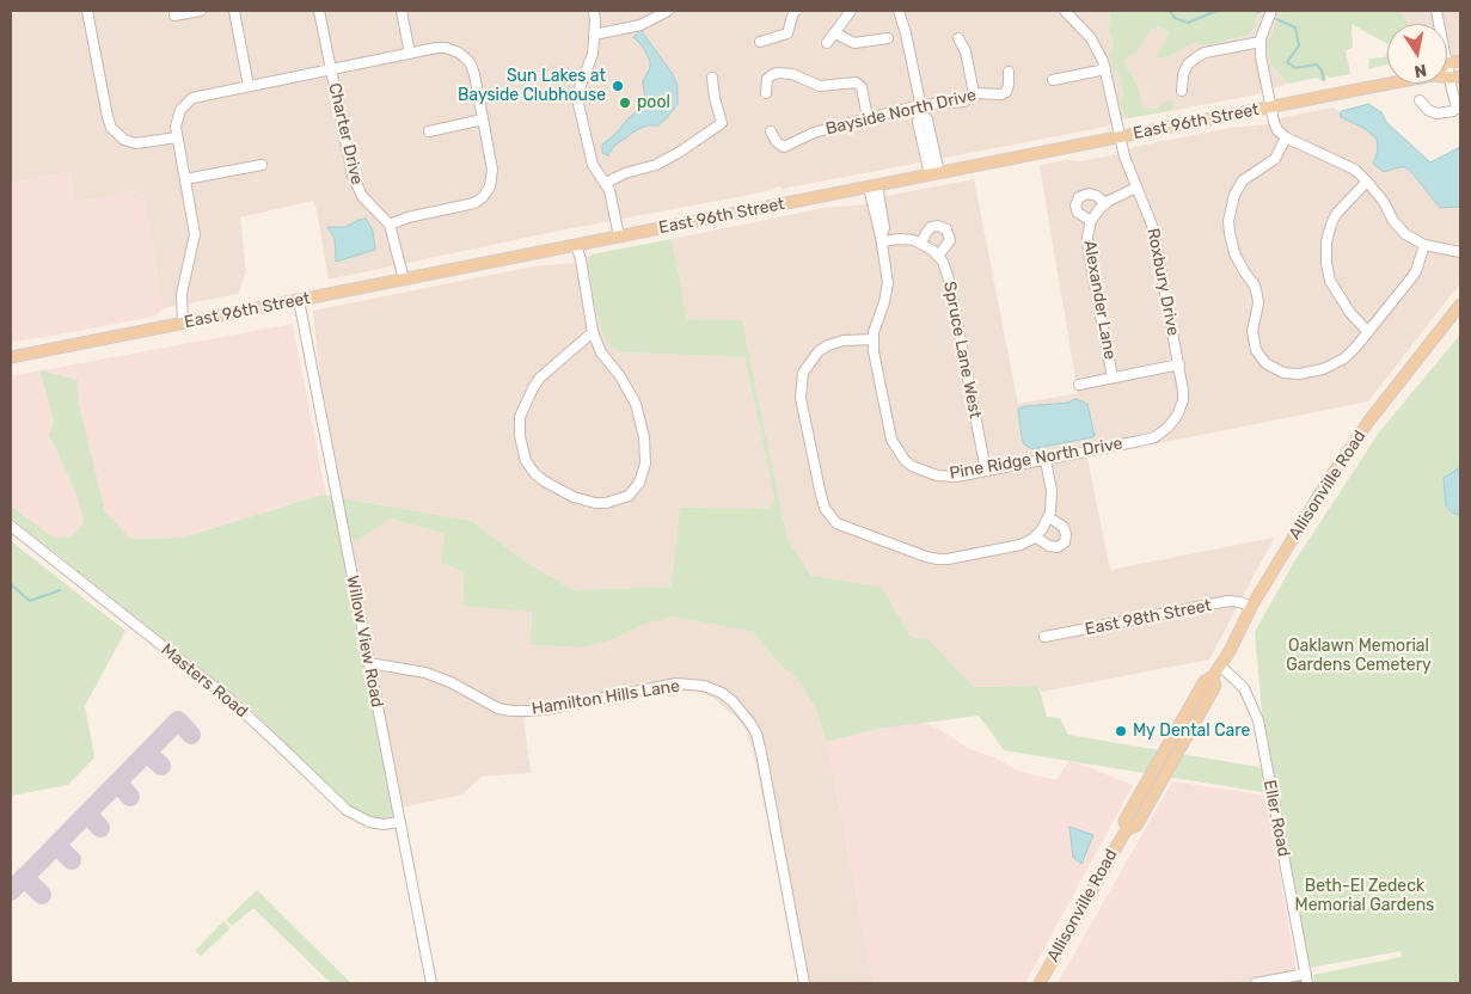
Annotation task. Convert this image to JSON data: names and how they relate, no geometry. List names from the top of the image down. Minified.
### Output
{"streets":{"main road":["East 96th Street","Allisonville Road"],"street":["Bayside North Drive","Charter Drive","Roxbury Drive","Alexander Lane","Spruce Lane West","Pine Ridge North Drive","East 98th Street","Willow View Road","Masters Road","Hamilton Hills Lane","Eller Road"]},"crossings":[["East 96th Street","Charter Drive"],["East 96th Street","Roxbury Drive"],["East 96th Street","Willow View Road"],["Roxbury Drive","Alexander Lane"],["Roxbury Drive","Pine Ridge North Drive"],["Spruce Lane West","Pine Ridge North Drive"],["Allisonville Road","East 98th Street"],["Allisonville Road","Eller Road"],["Willow View Road","Masters Road"],["Willow View Road","Hamilton Hills Lane"]],"parks":["Oaklawn Memorial Gardens Cemetery","Beth-El Zedeck Memorial Gardens"],"places":["Sun Lakes at Bayside Clubhouse","pool","My Dental Care"],"north":"bottom"}
